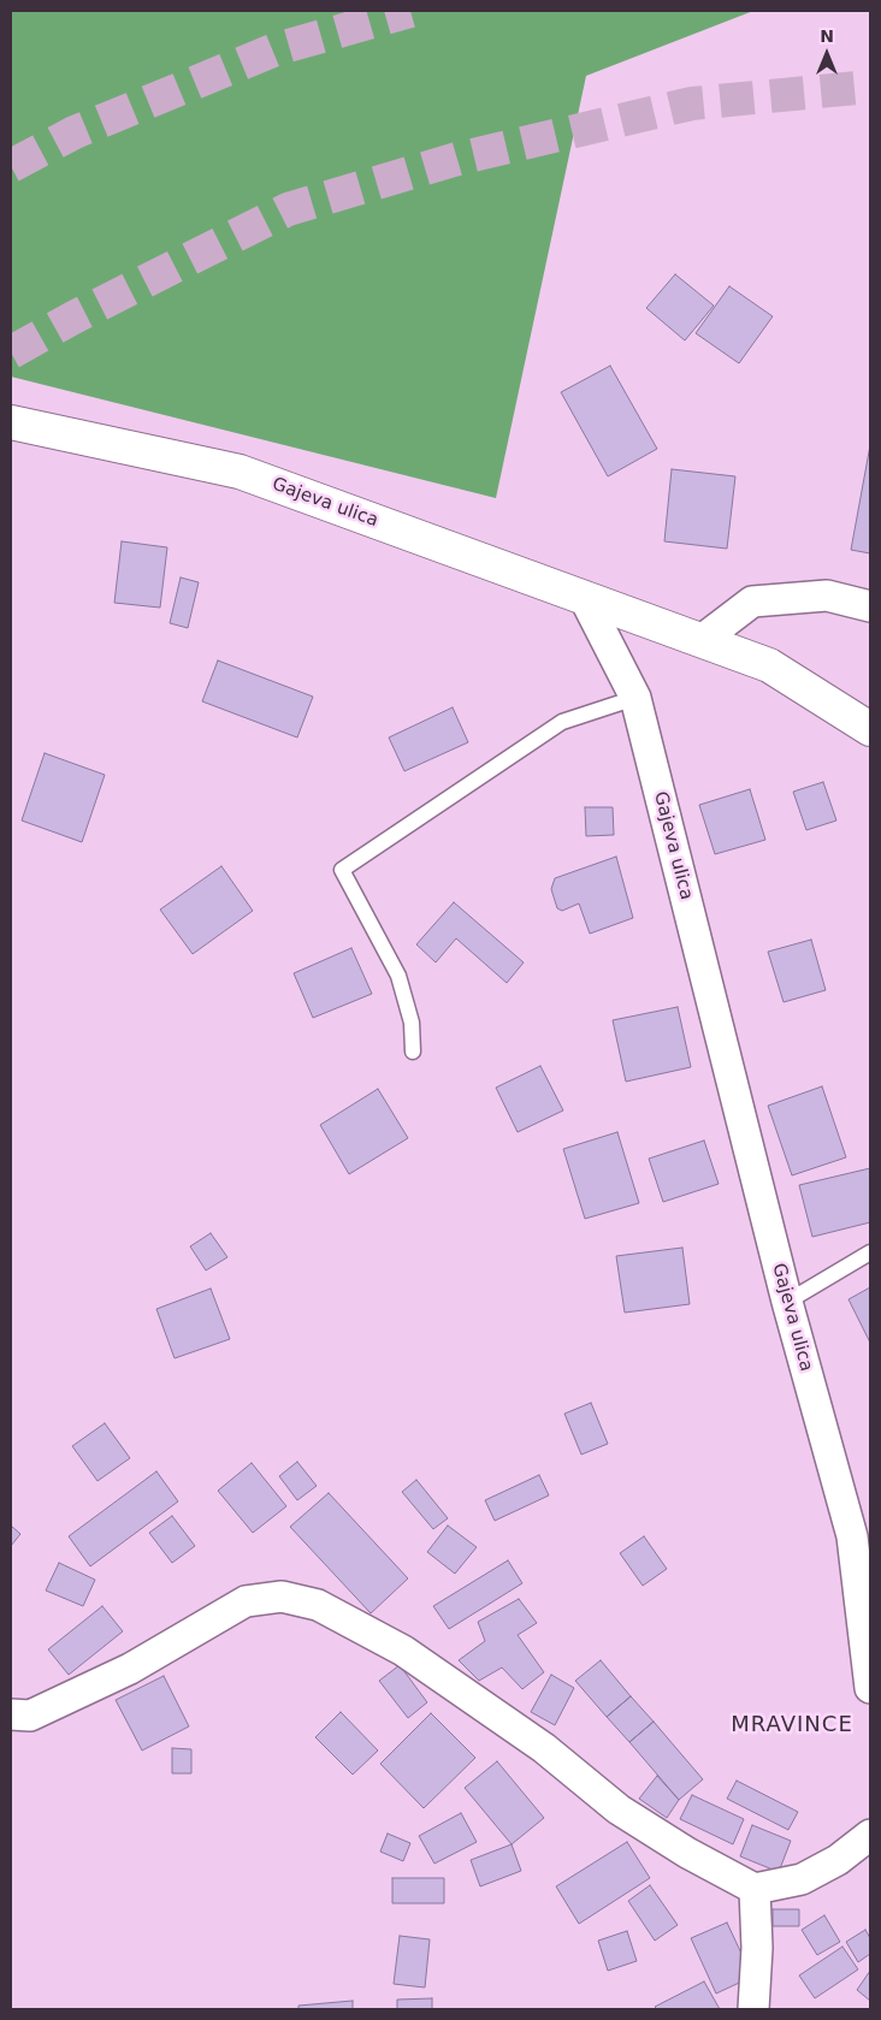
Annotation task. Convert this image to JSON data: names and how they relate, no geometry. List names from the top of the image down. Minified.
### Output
{"streets":{"main road":["Gajeva ulica"]},"districts":["MRAVINCE"],"north":"top"}
